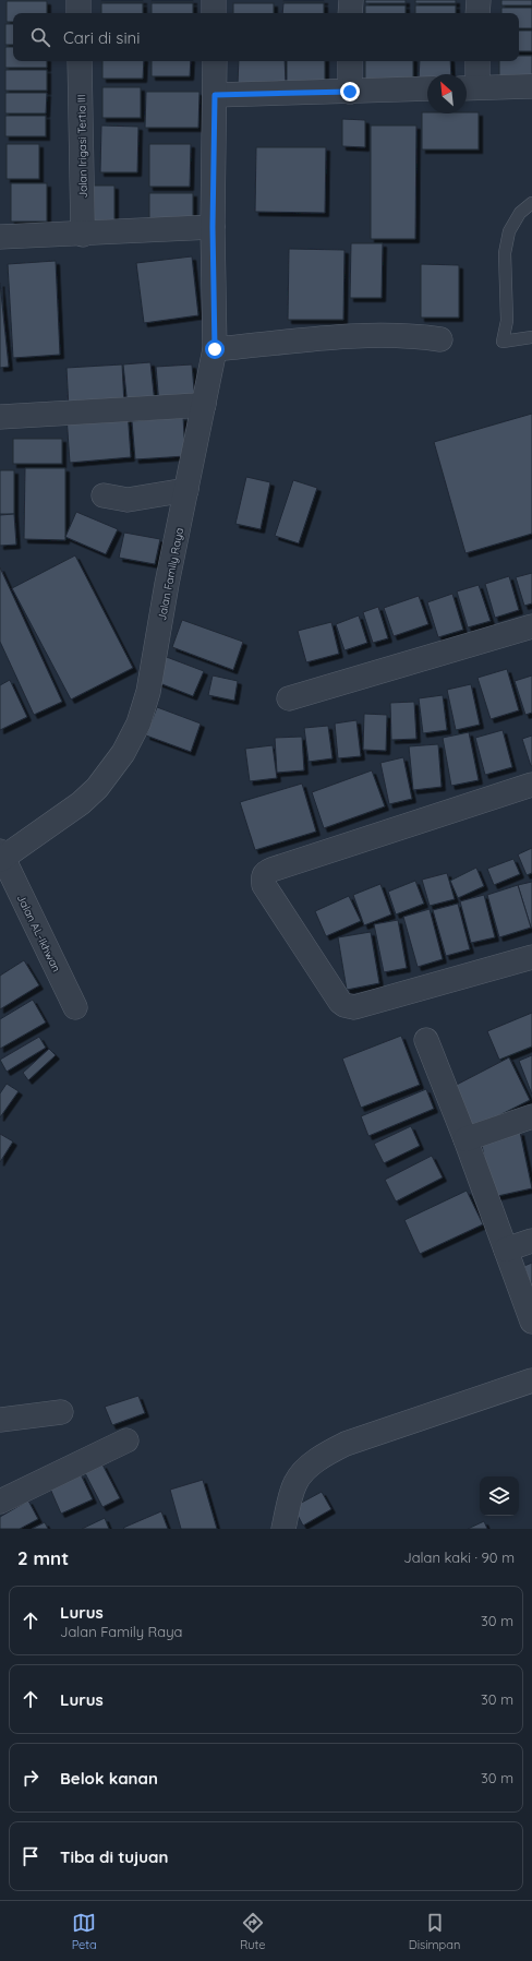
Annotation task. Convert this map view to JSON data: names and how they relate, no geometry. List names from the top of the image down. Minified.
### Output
{"streets":{"street":["Jalan Irigasi Tertia III","Jalan Family Raya","Jalan AL-Ikhwan"]},"crossings":[["Jalan Family Raya","Jalan AL-Ikhwan"]],"north":"top left","page":{"search":"Cari di sini","heading":["2 mnt","Jalan kaki · 90 m"],"list":[["Lurus","Jalan Family Raya","30 m"],["Lurus","30 m"],["Belok kanan","30 m"],"Tiba di tujuan"],"nav":["Peta","Rute","Disimpan"]}}
